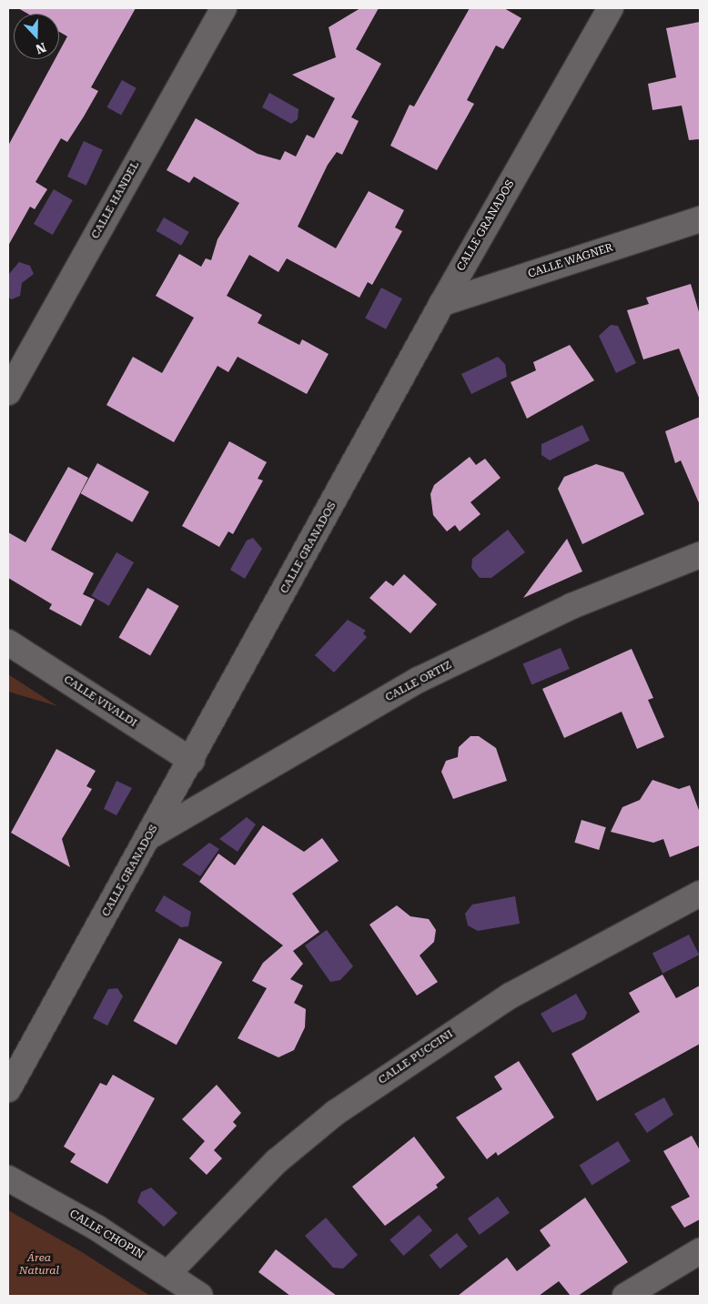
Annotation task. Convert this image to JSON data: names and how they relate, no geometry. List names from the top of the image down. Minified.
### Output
{"streets":{"street":["CALLE HANDEL","CALLE GRANADOS","CALLE WAGNER","CALLE ORTIZ","CALLE VIVALDI","CALLE PUCCINI","CALLE CHOPIN"]},"crossings":[["CALLE GRANADOS","CALLE WAGNER"],["CALLE GRANADOS","CALLE ORTIZ"],["CALLE GRANADOS","CALLE VIVALDI"],["CALLE PUCCINI","CALLE CHOPIN"]],"parks":["Área Natural"],"north":"bottom"}
